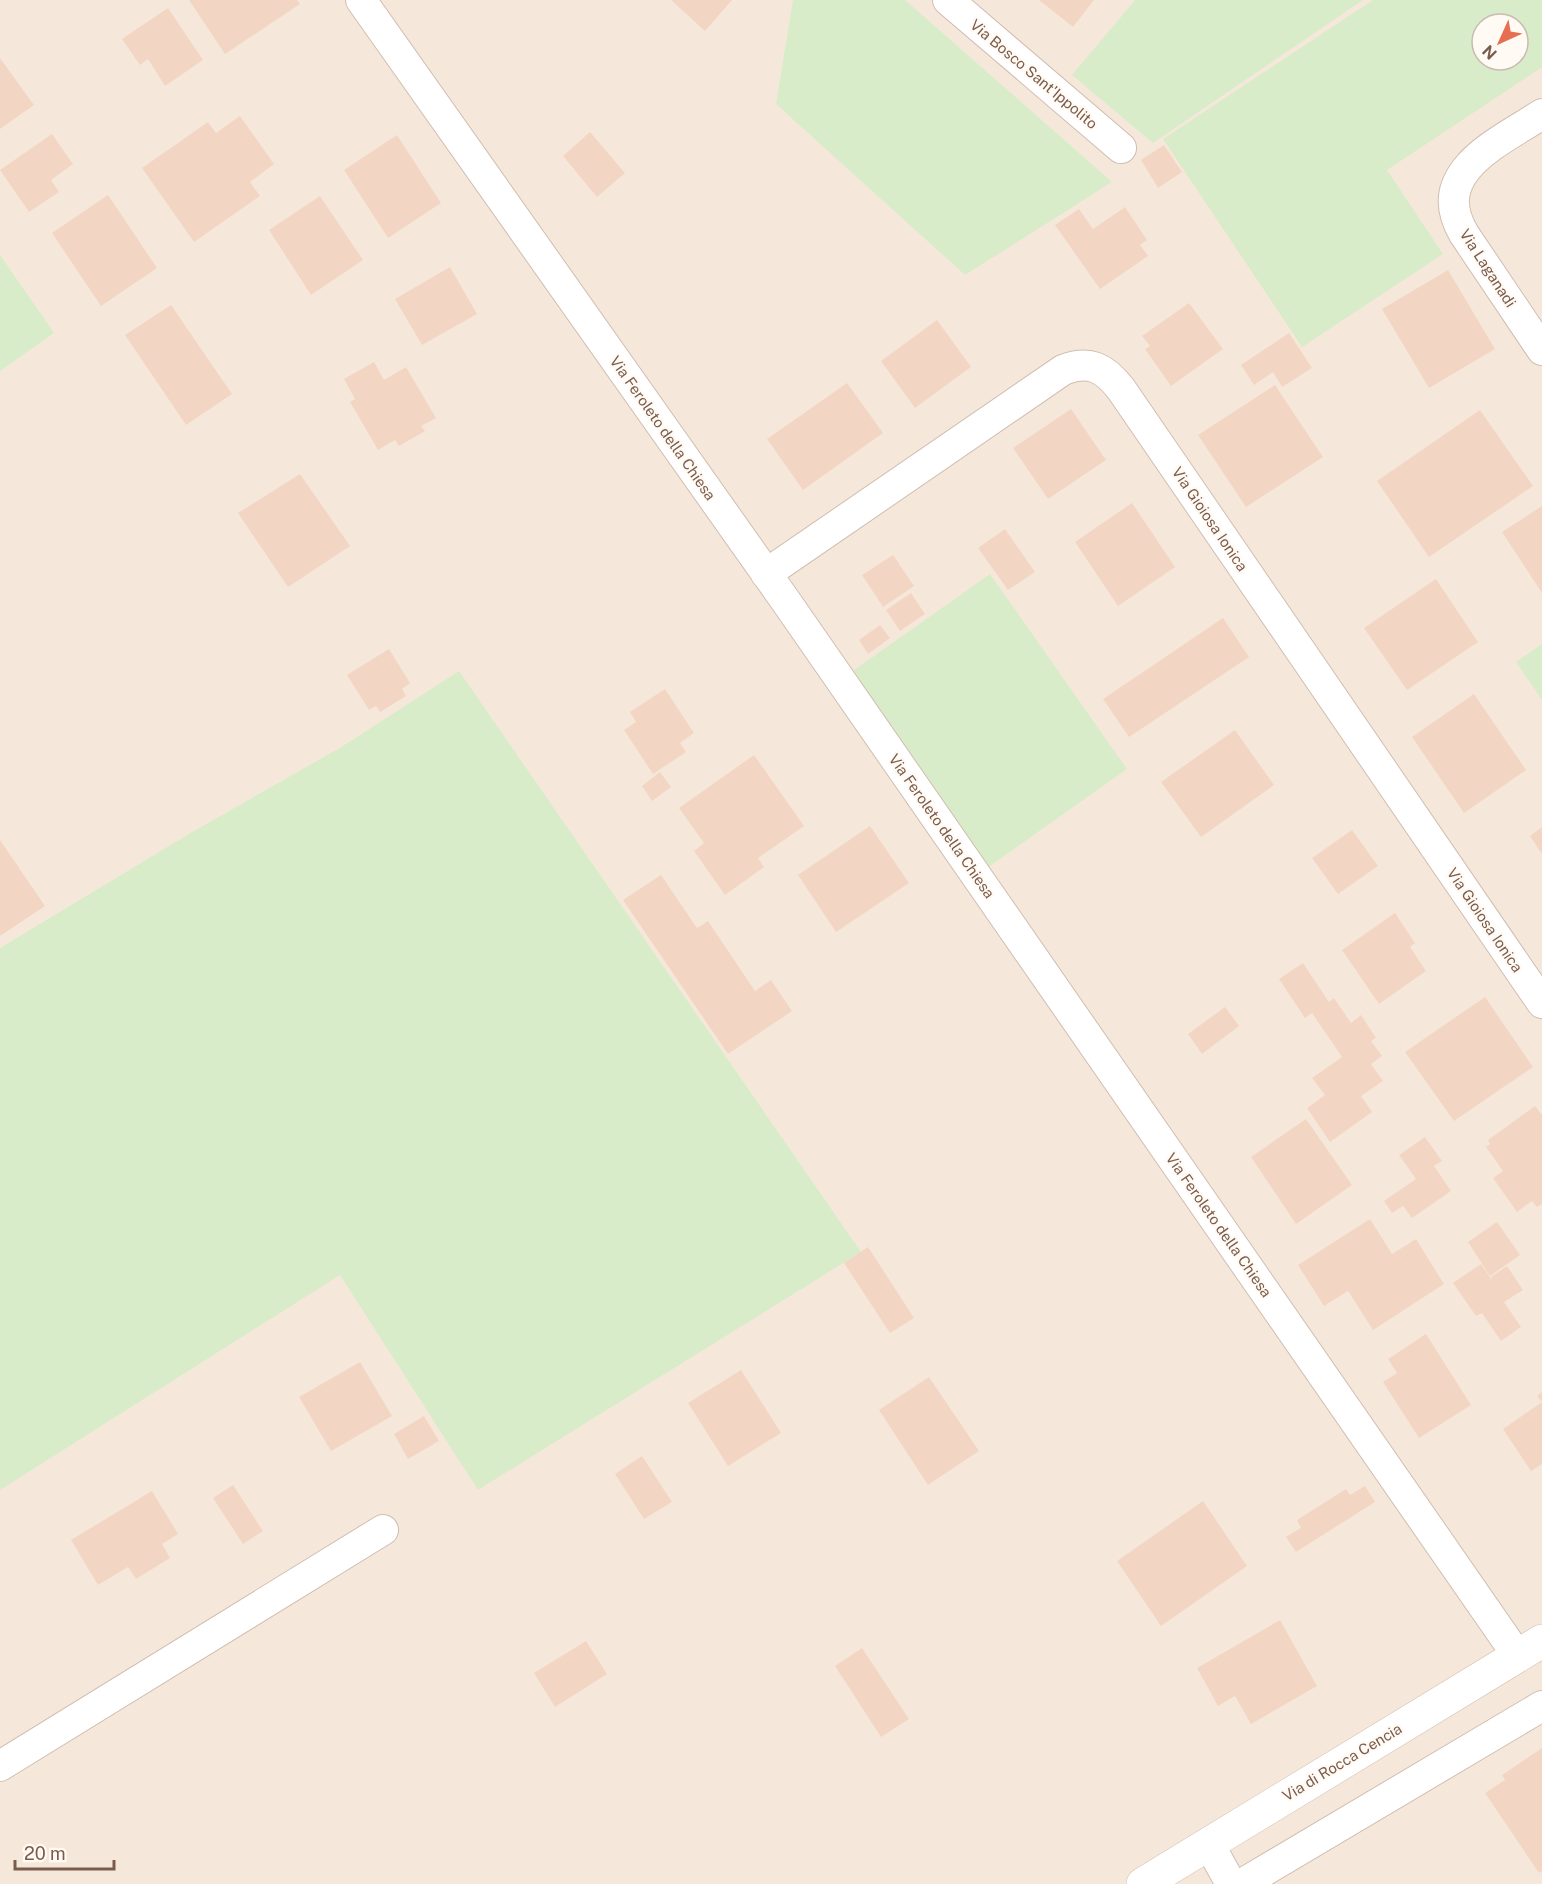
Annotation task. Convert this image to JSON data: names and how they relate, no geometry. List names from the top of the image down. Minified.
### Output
{"streets":{"main road":["Via di Rocca Cencia"],"street":["Via Bosco Sant'Ippolito","Via Laganadi","Via Feroleto della Chiesa","Via Gioiosa Ionica"]},"crossings":[["Via Feroleto della Chiesa","Via Gioiosa Ionica"],["Via Feroleto della Chiesa","Via di Rocca Cencia"]],"scale_bar":"20 m","north":"bottom left"}
